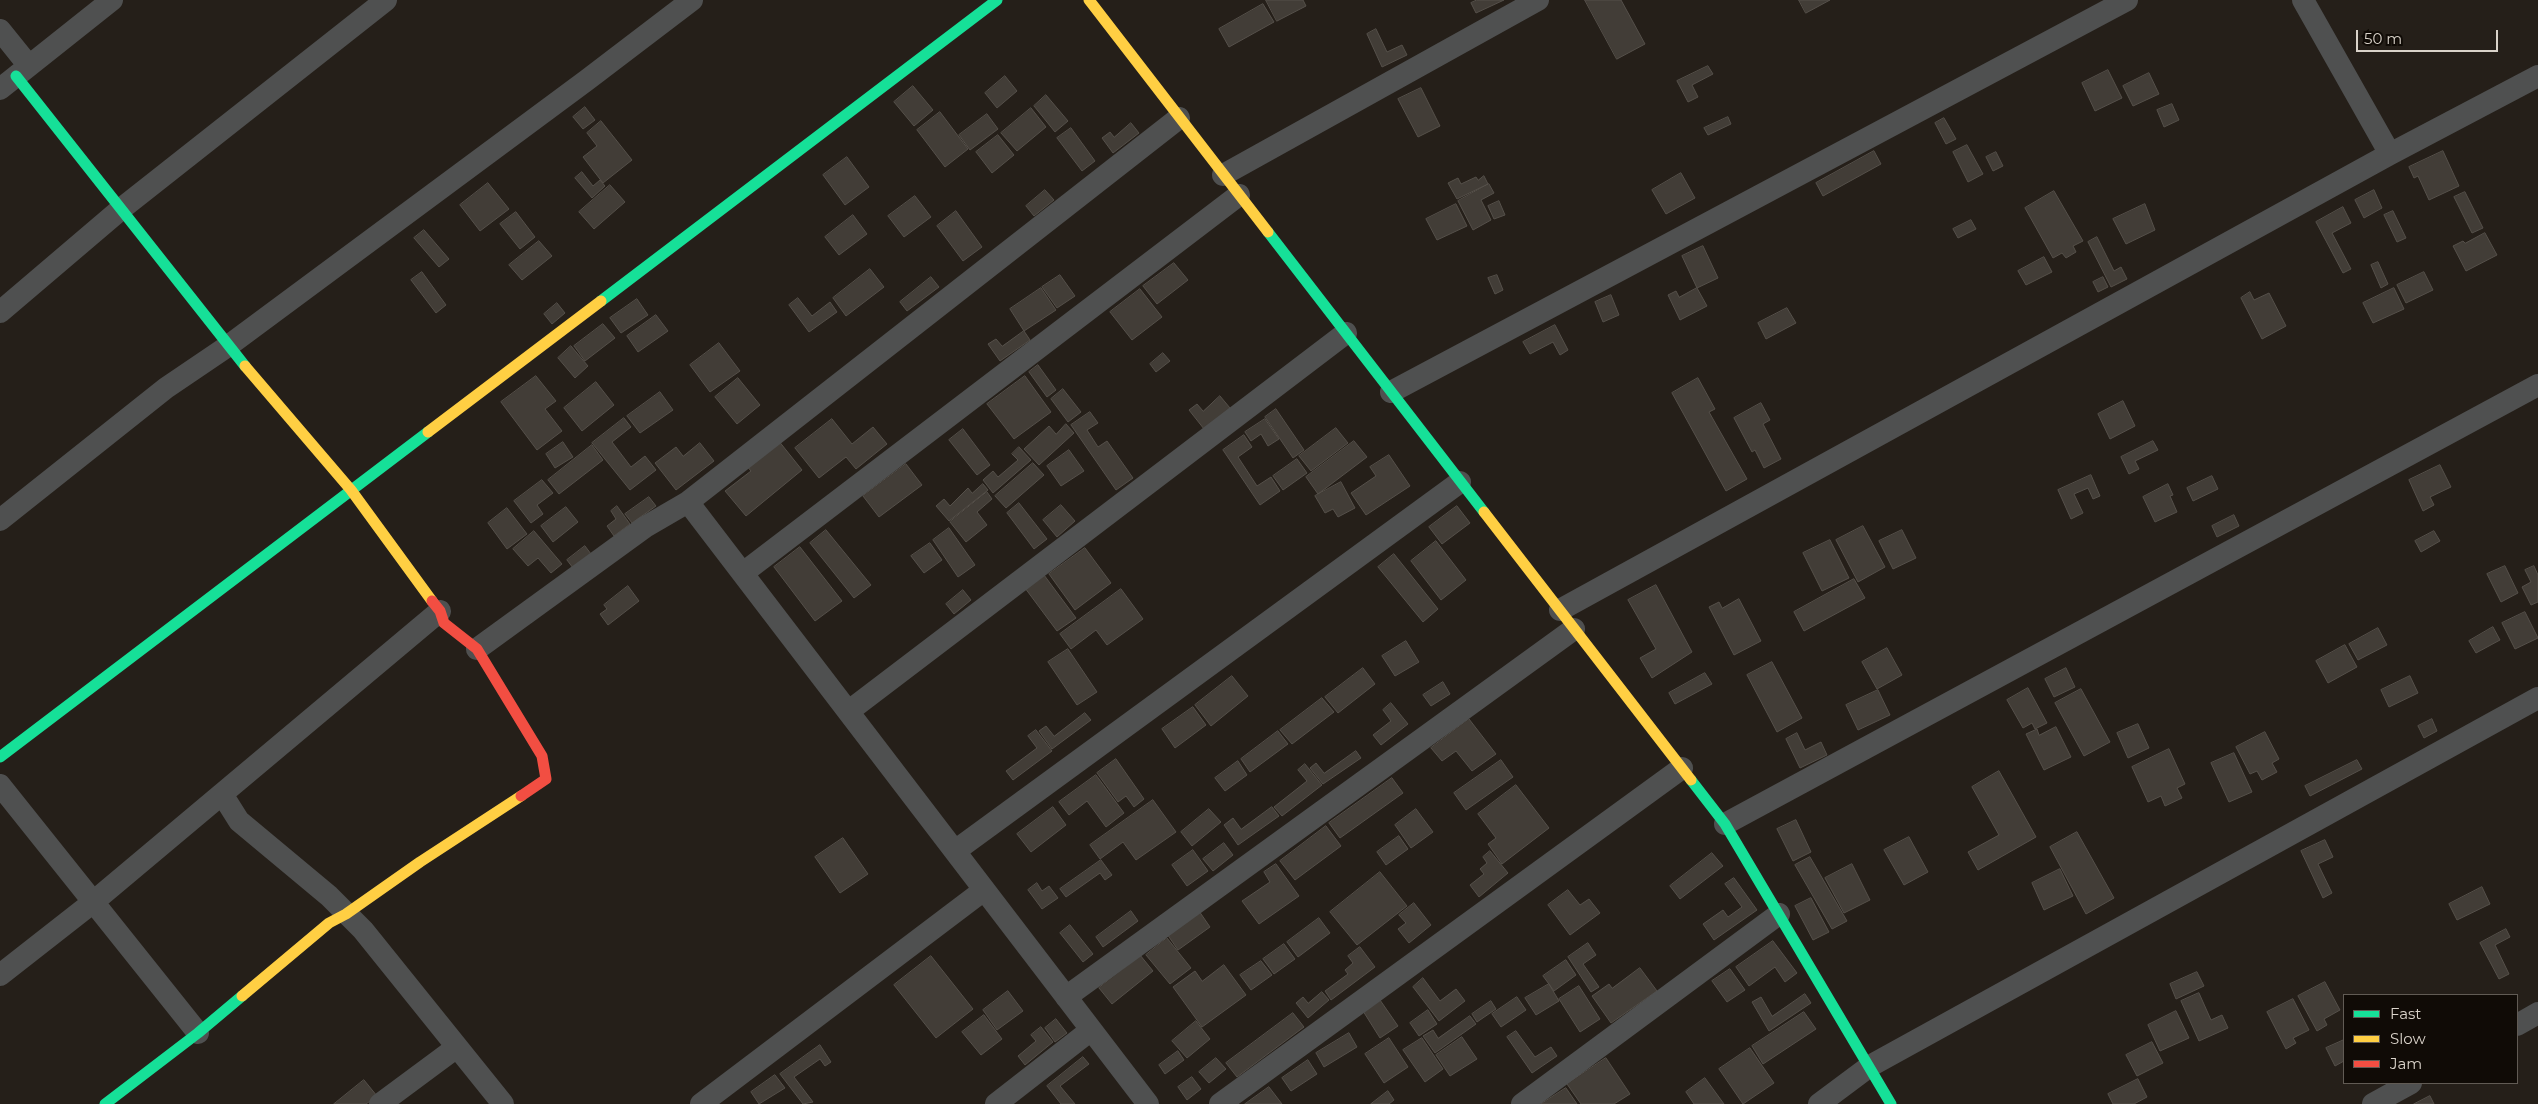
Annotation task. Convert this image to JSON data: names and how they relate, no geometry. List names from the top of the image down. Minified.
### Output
{"legend":["Fast","Slow","Jam"],"scale_bar":"50 m"}
